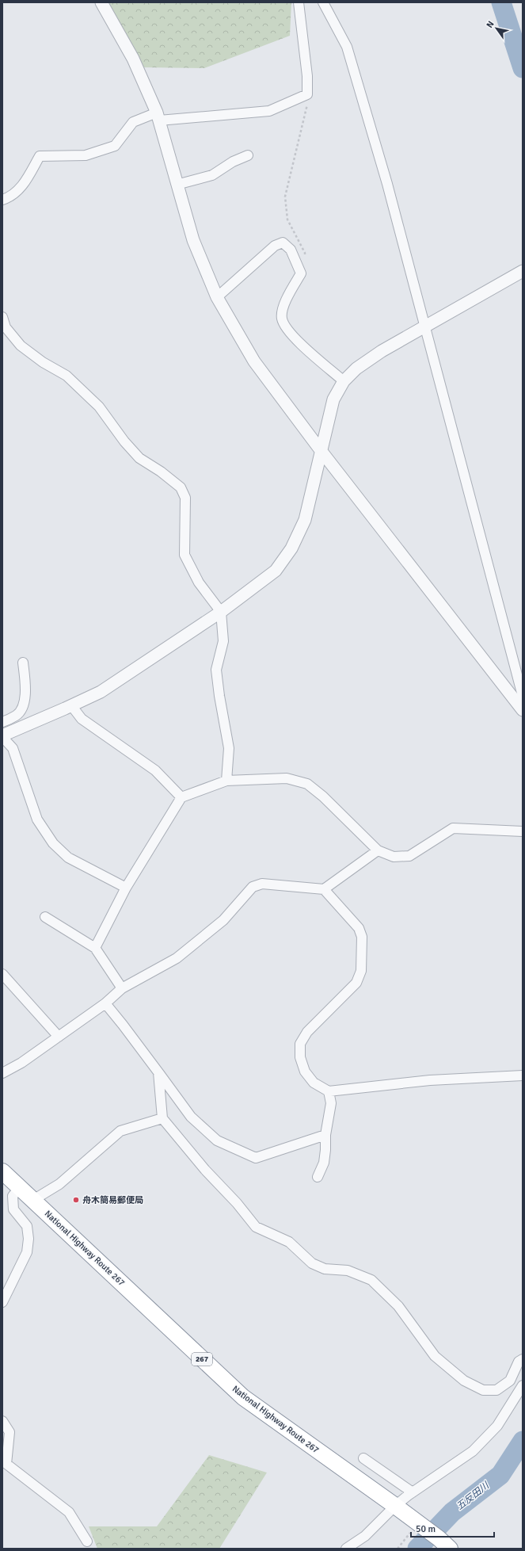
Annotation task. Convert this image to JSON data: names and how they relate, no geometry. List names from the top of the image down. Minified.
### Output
{"streets":{"highway":["National Highway Route 267","267"]},"water":["五反田川"],"places":["舟木簡易郵便局"],"scale_bar":"50 m","north":"top left"}
